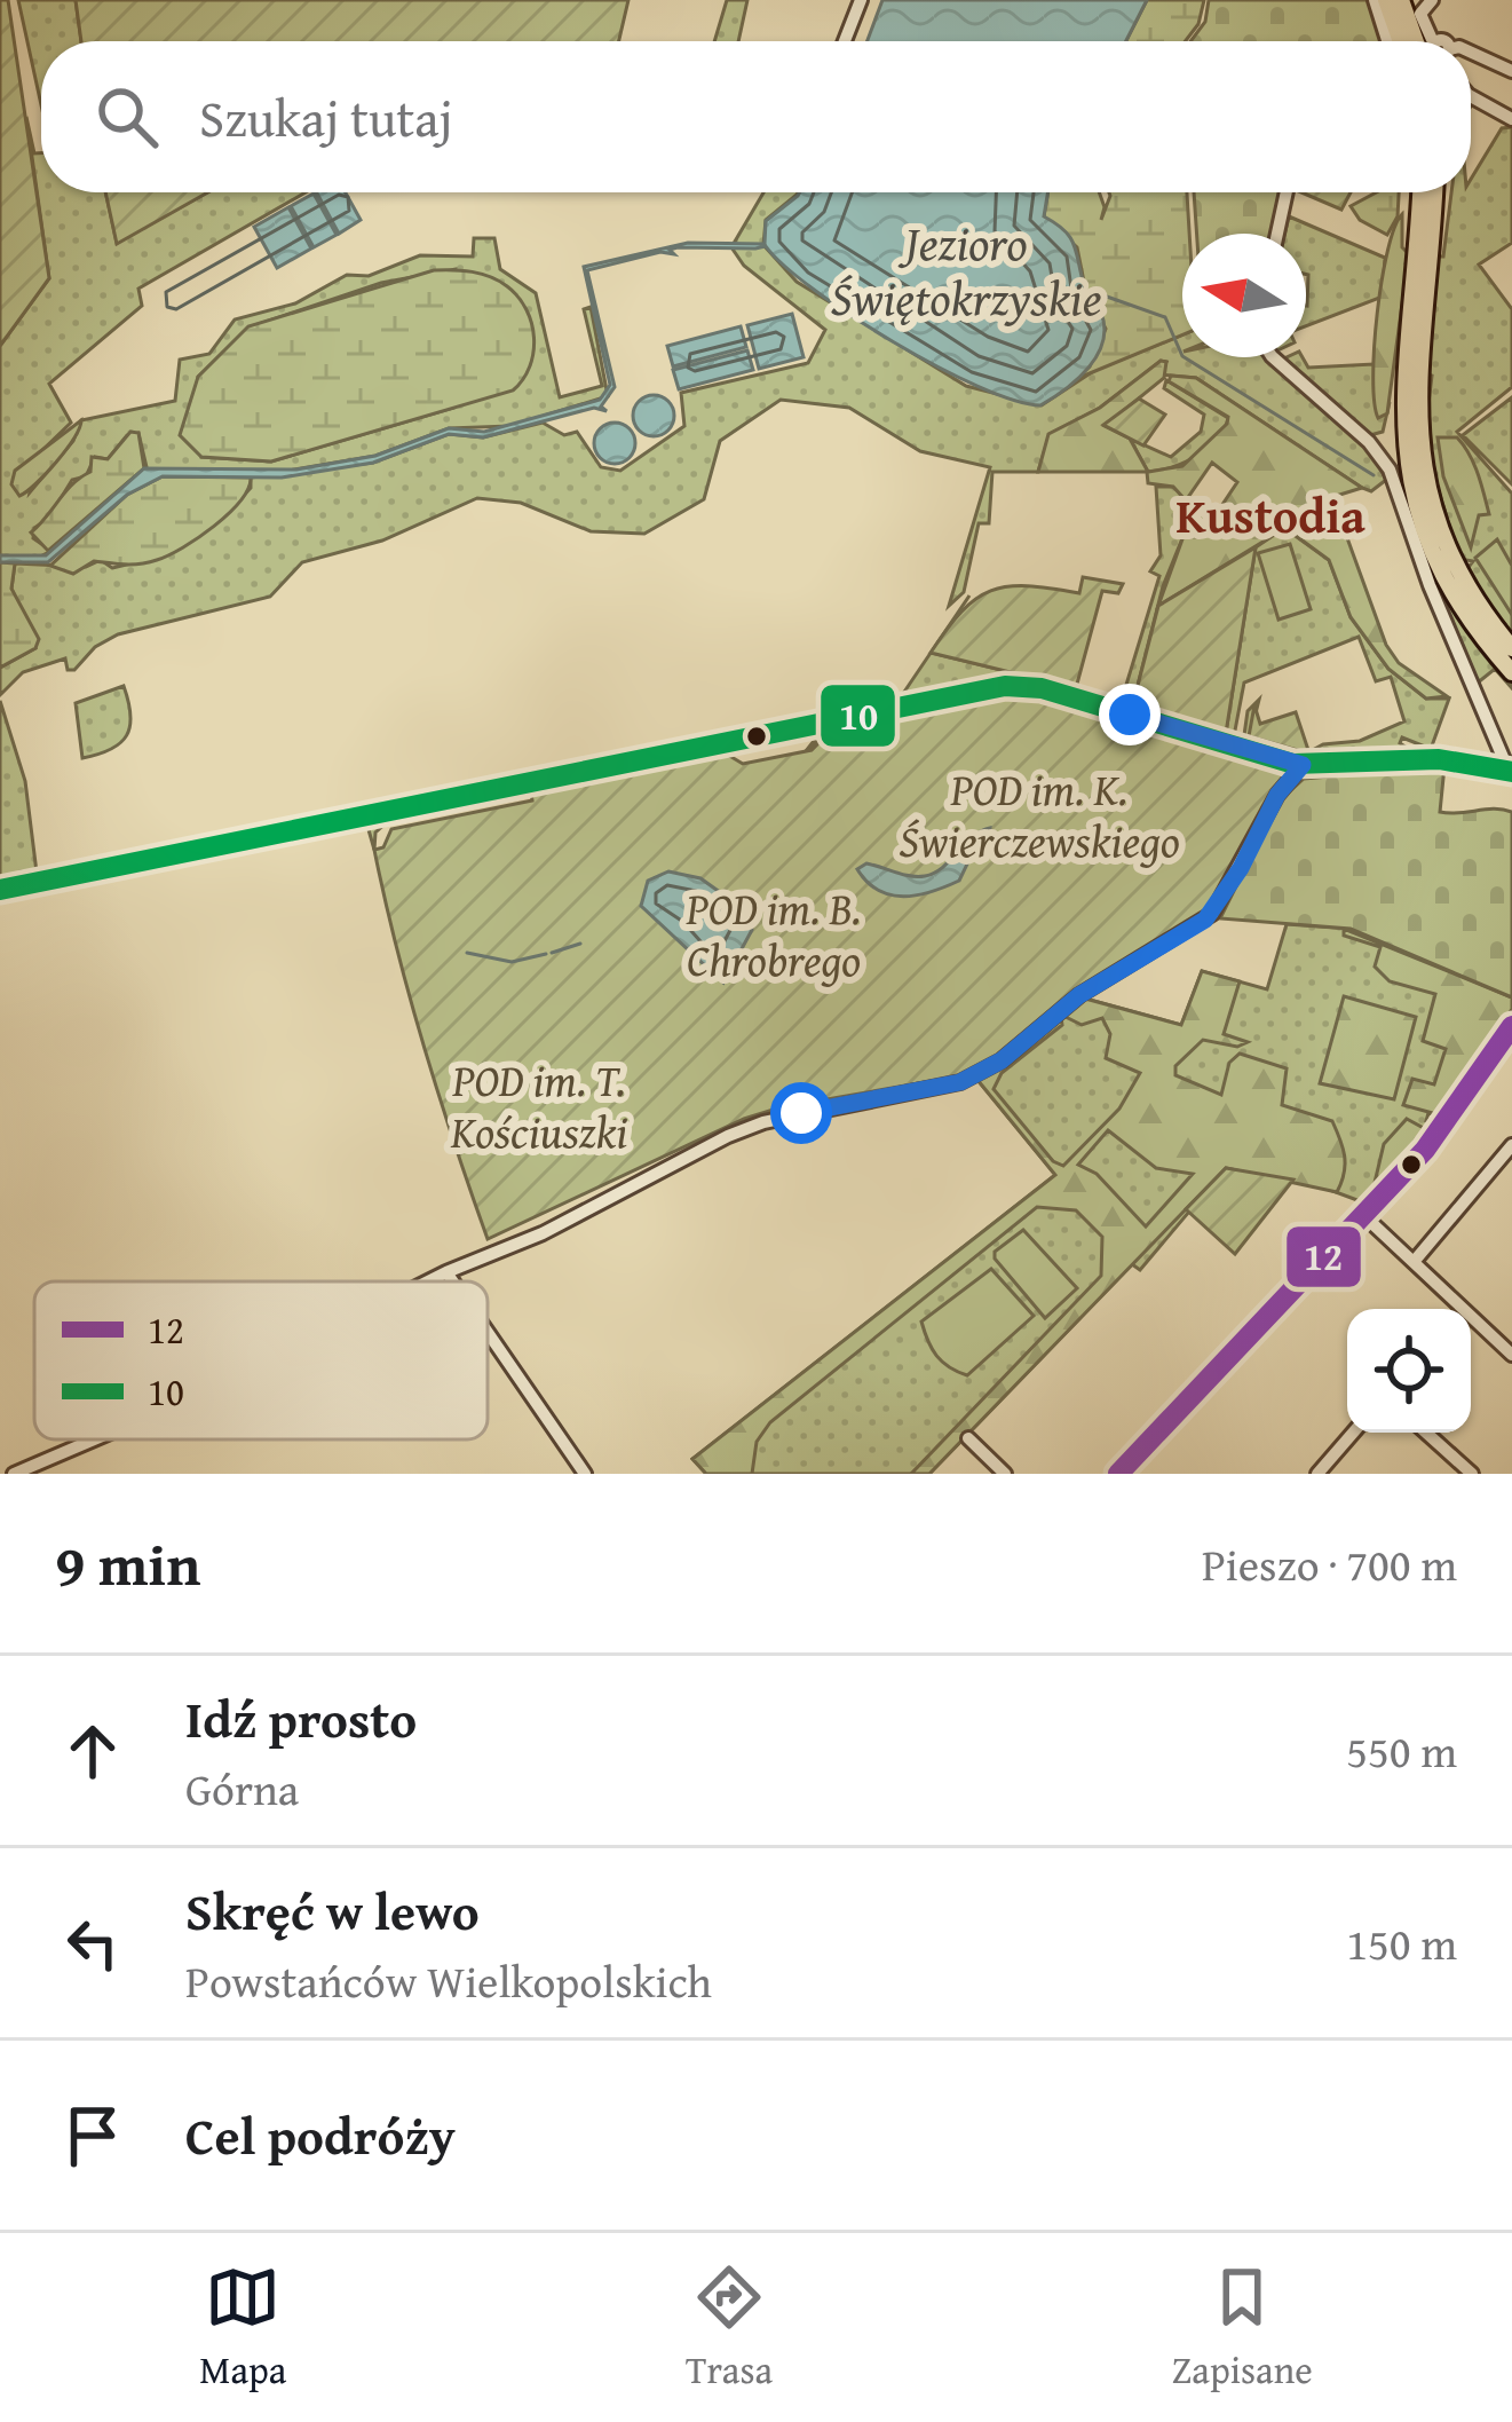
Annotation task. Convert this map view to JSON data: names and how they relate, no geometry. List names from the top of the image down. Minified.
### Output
{"districts":["Kustodia"],"water":["Jezioro Świętokrzyskie"],"parks":["POD im. K. Świerczewskiego","POD im. B. Chrobrego","POD im. T. Kościuszki"],"lines":["transit line 10","transit line 12"],"legend":["12","10"],"north":"left","page":{"search":"Szukaj tutaj","heading":["9 min","Pieszo · 700 m"],"list":[["Idź prosto","Górna","550 m"],["Skręć w lewo","Powstańców Wielkopolskich","150 m"],"Cel podróży"],"nav":["Mapa","Trasa","Zapisane"]}}
